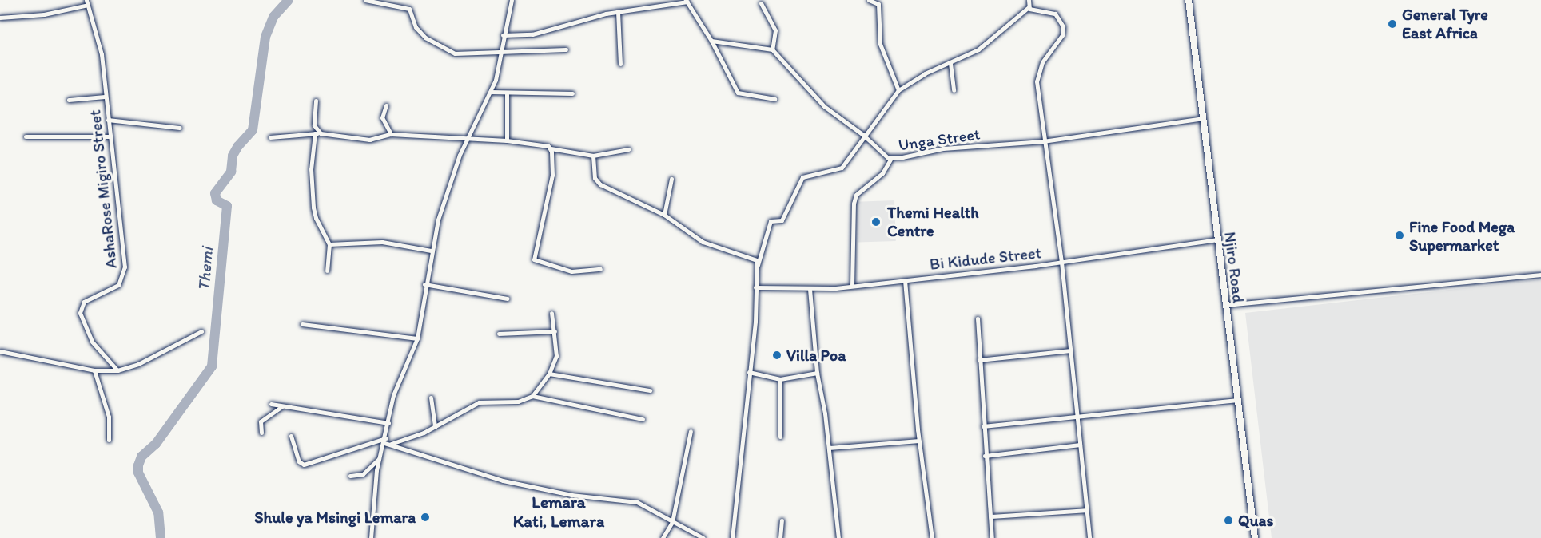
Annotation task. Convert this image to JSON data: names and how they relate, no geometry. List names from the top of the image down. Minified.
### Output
{"streets":{"street":["Unga Street","AshaRose Migiro Street","Bi Kidude Street","Njiro Road"]},"crossings":[["Unga Street","Njiro Road"],["Bi Kidude Street","Njiro Road"]],"districts":["Lemara Kati, Lemara"],"water":["Themi"],"places":["General Tyre East Africa","Themi Health Centre","Fine Food Mega Supermarket","Villa Poa","Shule ya Msingi Lemara","Quas"]}
